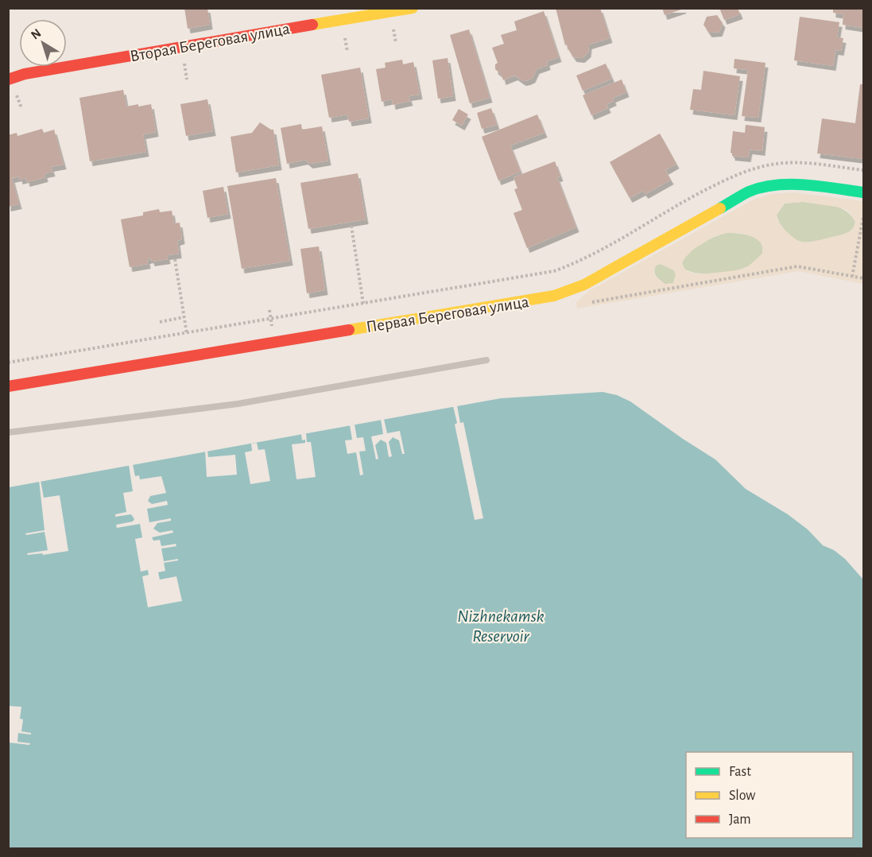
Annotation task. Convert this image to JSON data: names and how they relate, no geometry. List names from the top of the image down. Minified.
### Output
{"streets":{"street":["Вторая Береговая улица","Первая Береговая улица"]},"water":["Nizhnekamsk Reservoir"],"legend":["Fast","Slow","Jam"],"north":"top left"}
